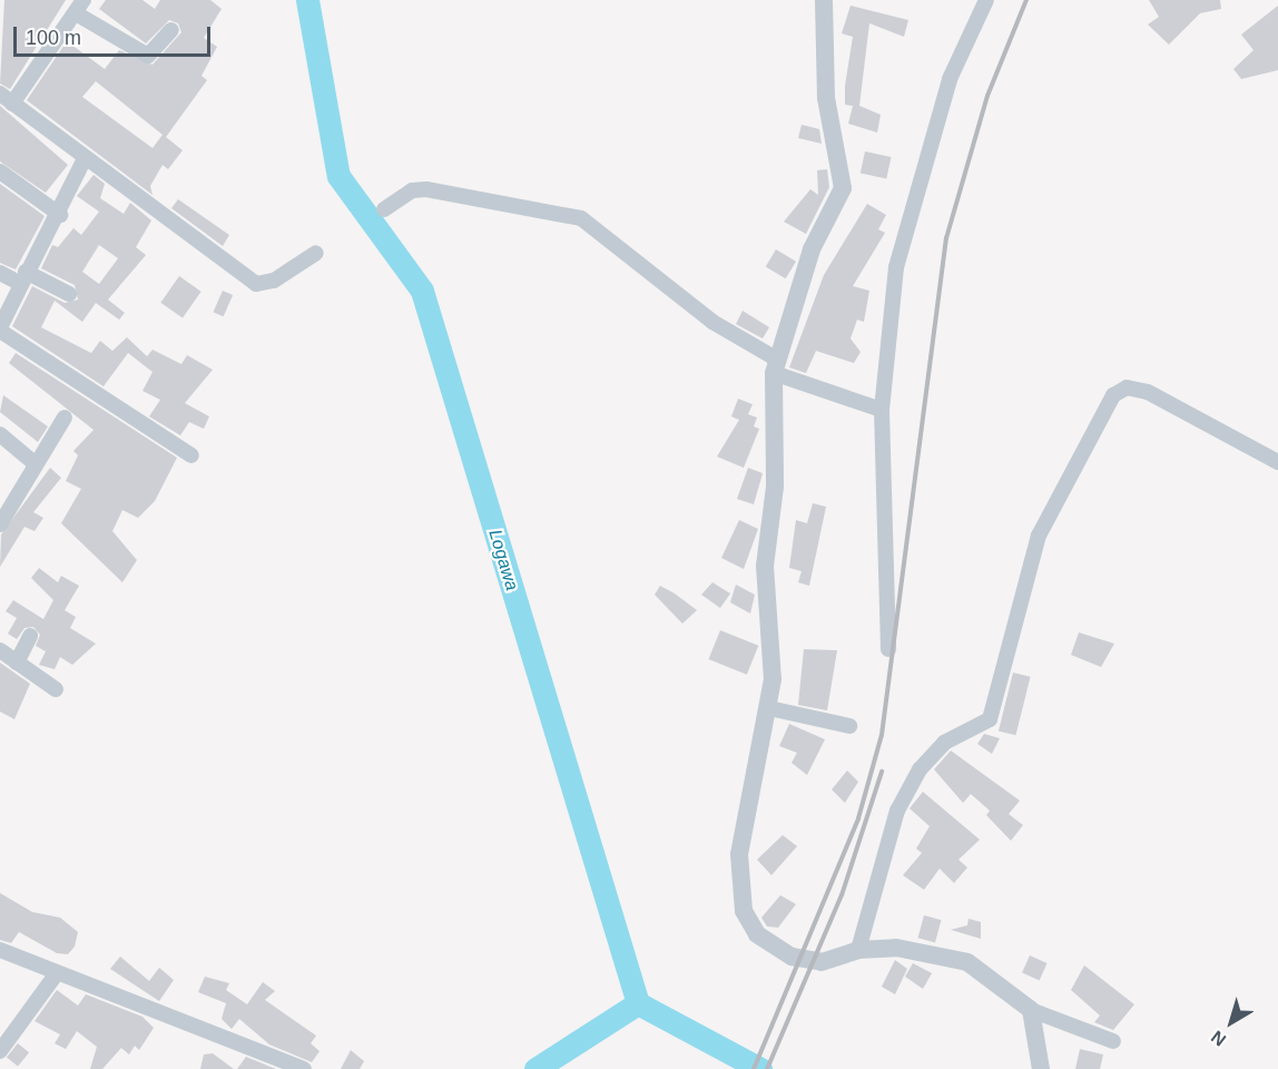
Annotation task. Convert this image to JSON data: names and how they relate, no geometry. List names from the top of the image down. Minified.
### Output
{"water":["Logawa"],"scale_bar":"100 m","north":"bottom left"}
